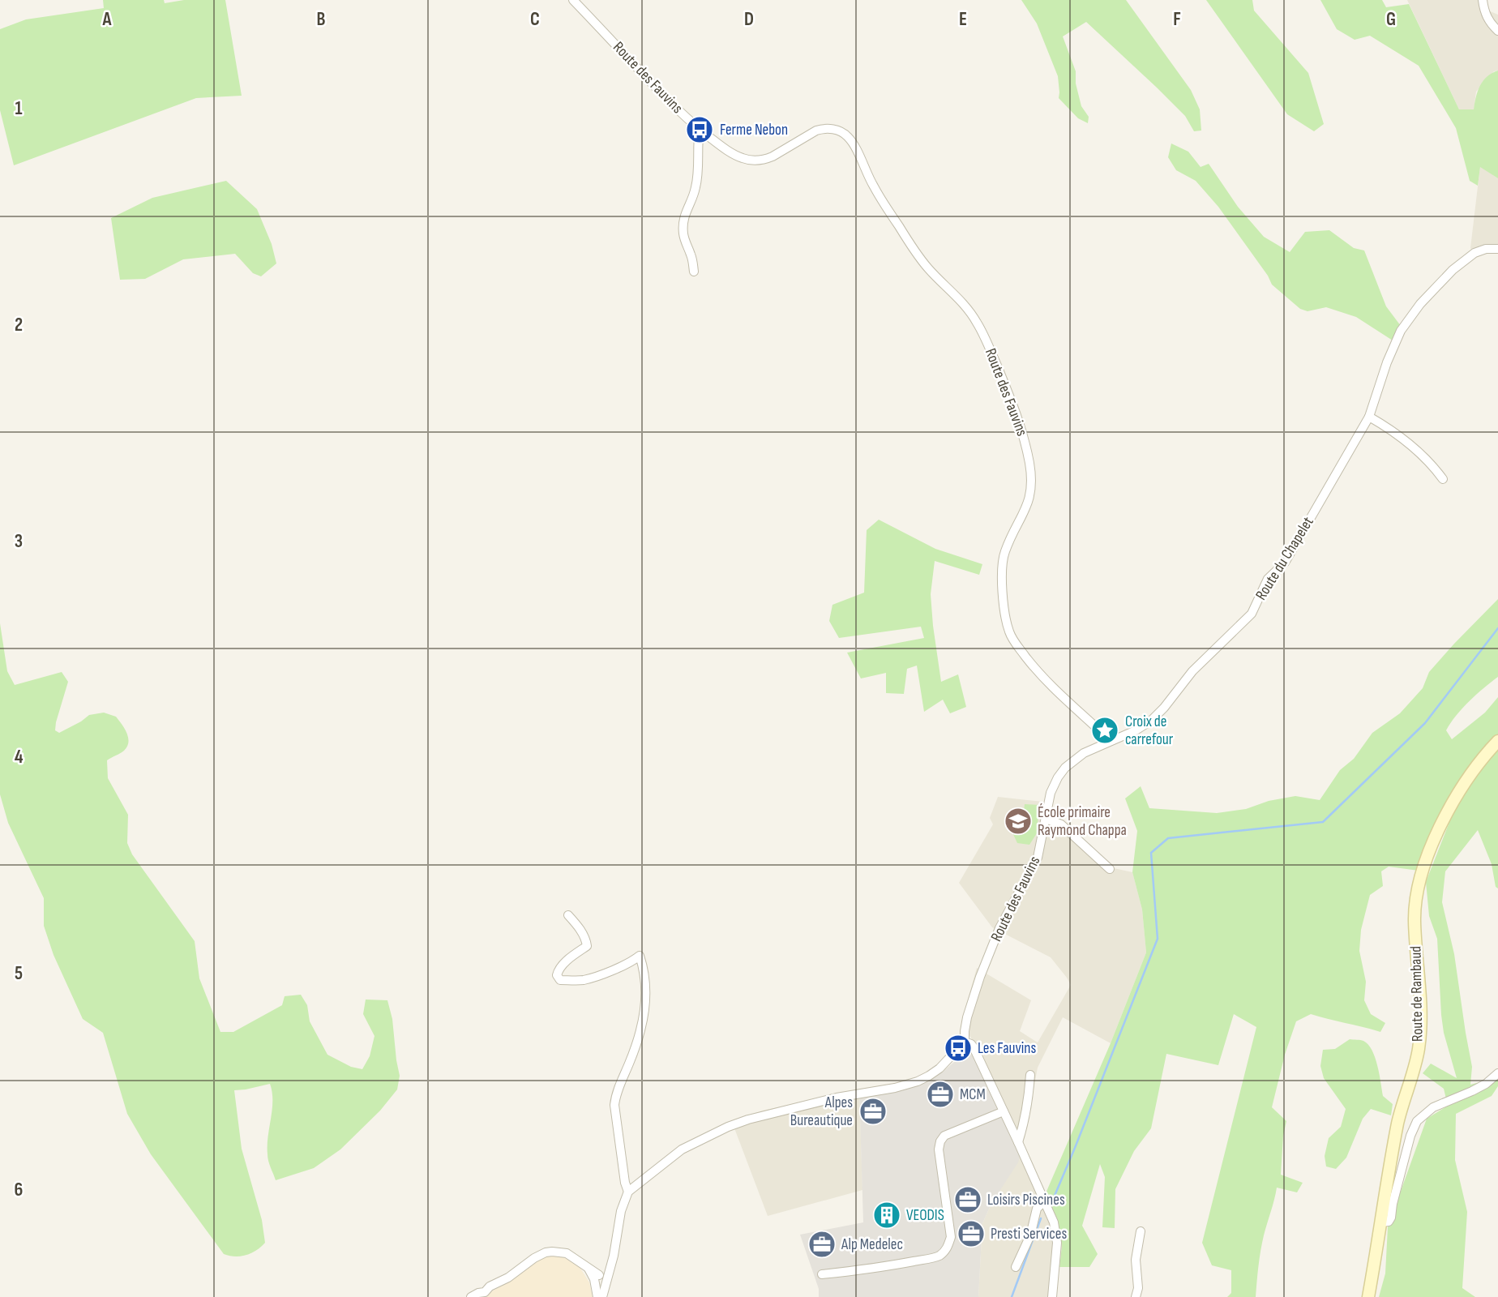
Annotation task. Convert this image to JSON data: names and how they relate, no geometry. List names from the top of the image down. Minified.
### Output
{"streets":{"street":["Route des Fauvins","Route du Chapelet","Route de Rambaud"]},"crossings":[["Route des Fauvins","Route du Chapelet"]],"places":{"bus stop":["Ferme Nebon","Les Fauvins"],"place":["Croix de carrefour"],"school or university":["École primaire Raymond Chappa"],"office":["MCM","Alpes Bureautique","Loisirs Piscines","Presti Services","Alp Medelec"],"building":["VEODIS"]},"grid":{"columns":["A","B","C","D","E","F","G"],"rows":["1","2","3","4","5","6"]}}
